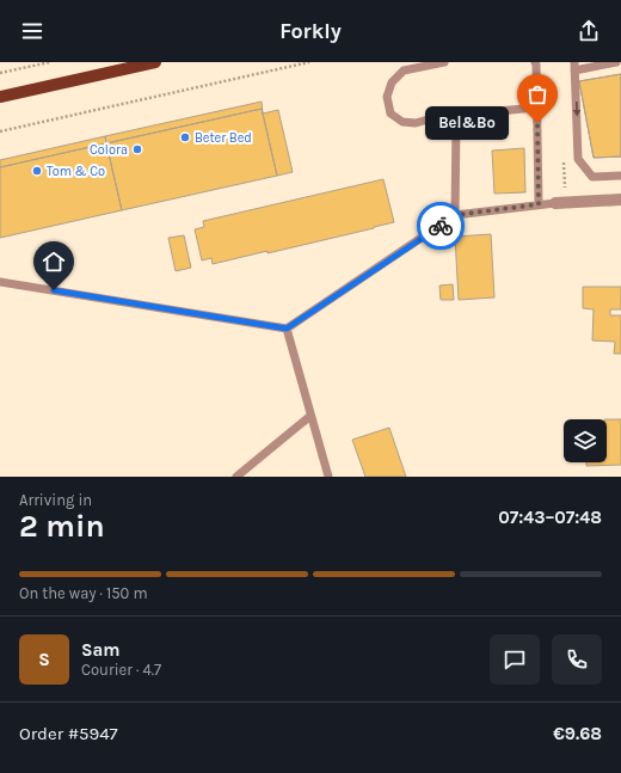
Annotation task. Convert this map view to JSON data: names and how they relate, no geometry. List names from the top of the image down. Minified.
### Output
{"places":["Bel&Bo","Beter Bed","Colora","Tom & Co"],"page":{"header":"Forkly","bubble":"Bel&Bo","heading":["2 min","Arriving in","07:43–07:48"],"panel":["Sam","Courier · 4.7","Order #5947","€9.68"],"bar":"On the way · 150 m","round":"S"}}
